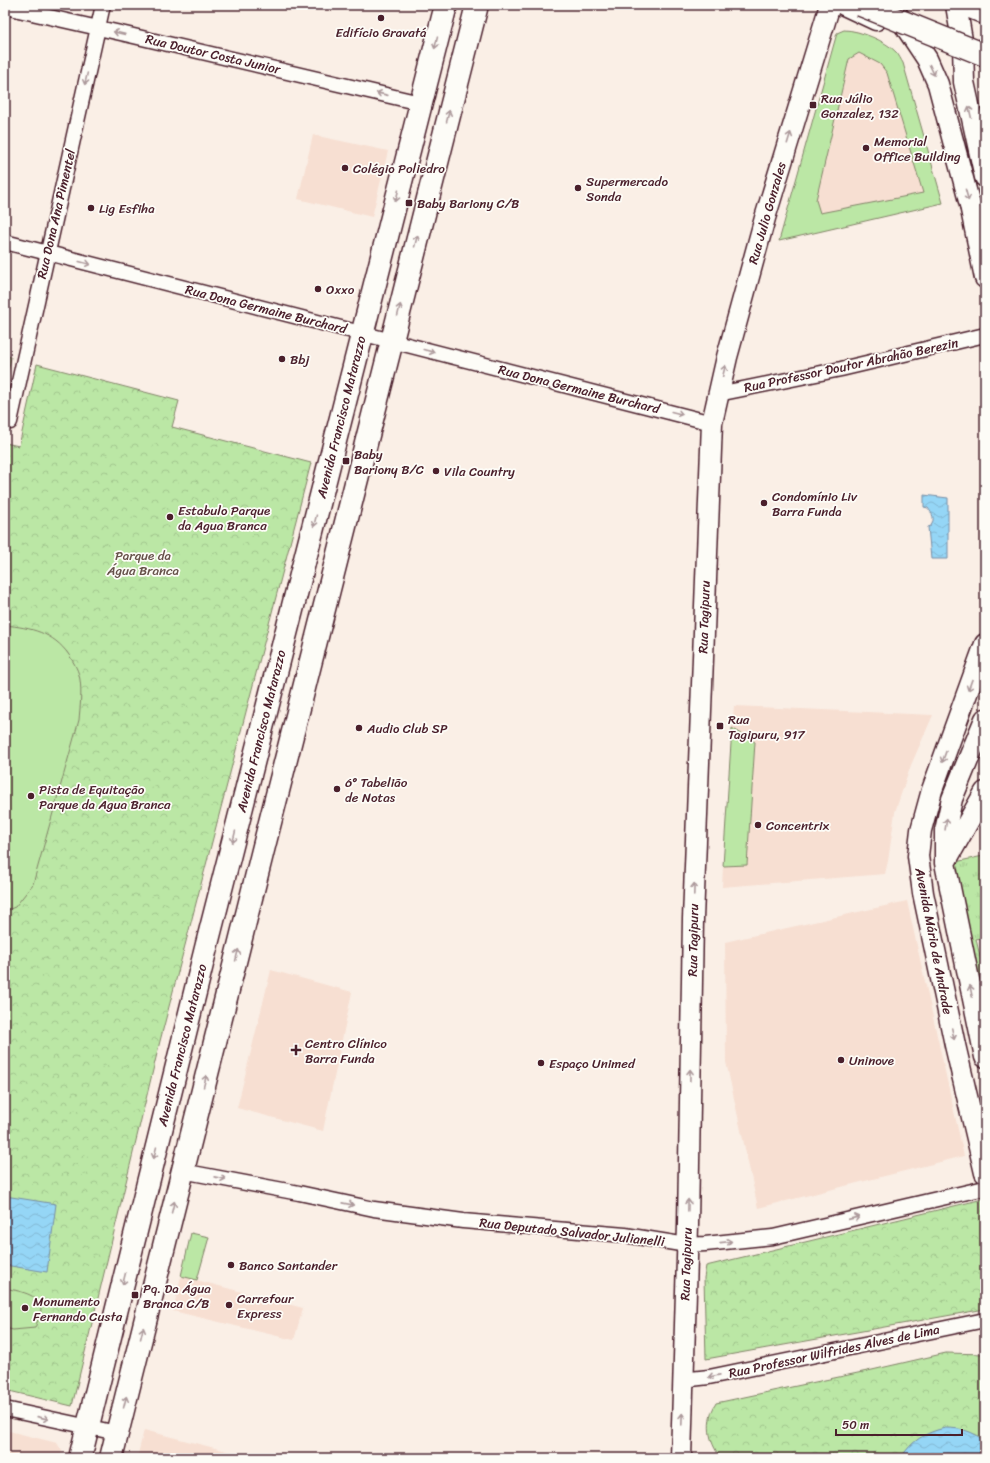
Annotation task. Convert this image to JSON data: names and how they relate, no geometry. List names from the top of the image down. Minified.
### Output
{"streets":{"main road":["Avenida Francisco Matarazzo"],"street":["Rua Doutor Costa Junior","Rua Julio Gonzales","Rua Dona Ana Pimentel","Rua Dona Germaine Burchard","Rua Professor Doutor Abrahão Berezin","Rua Tagipuru","Avenida Mário de Andrade","Rua Deputado Salvador Julianelli","Rua Professor Wilfrides Alves de Lima"]},"crossings":[["Rua Doutor Costa Junior","Rua Dona Ana Pimentel"],["Rua Doutor Costa Junior","Avenida Francisco Matarazzo"],["Rua Julio Gonzales","Rua Dona Germaine Burchard"],["Rua Julio Gonzales","Rua Professor Doutor Abrahão Berezin"],["Rua Julio Gonzales","Rua Tagipuru"],["Rua Dona Ana Pimentel","Rua Dona Germaine Burchard"],["Rua Dona Germaine Burchard","Avenida Francisco Matarazzo"],["Rua Dona Germaine Burchard","Rua Tagipuru"],["Rua Tagipuru","Rua Deputado Salvador Julianelli"],["Rua Tagipuru","Rua Professor Wilfrides Alves de Lima"]],"one_way":["Rua Doutor Costa Junior","Rua Julio Gonzales","Rua Dona Ana Pimentel","Rua Dona Germaine Burchard","Rua Tagipuru","Rua Deputado Salvador Julianelli","Rua Professor Wilfrides Alves de Lima"],"parks":["Parque da Água Branca"],"places":{"other":["Edifício Gravatá","Memorial Office Building","Colégio Poliedro","Supermercado Sonda","Lig Esfiha","Oxxo","Bbj","Vila Country","Condomínio Liv Barra Funda","Estabulo Parque da Agua Branca","Audio Club SP","6º Tabelião de Notas","Pista de Equitação Parque da Agua Branca","Concentrix","Uninove","Espaço Unimed","Banco Santander","Carrefour Express","Monumento Fernando Custa"],"transit":["Rua Júlio Gonzalez, 132","Baby Bariony C/B","Baby Bariony B/C","Rua Tagipuru, 917","Pq. Da Água Branca C/B"],"health":["Centro Clínico Barra Funda"]},"scale_bar":"50 m"}
